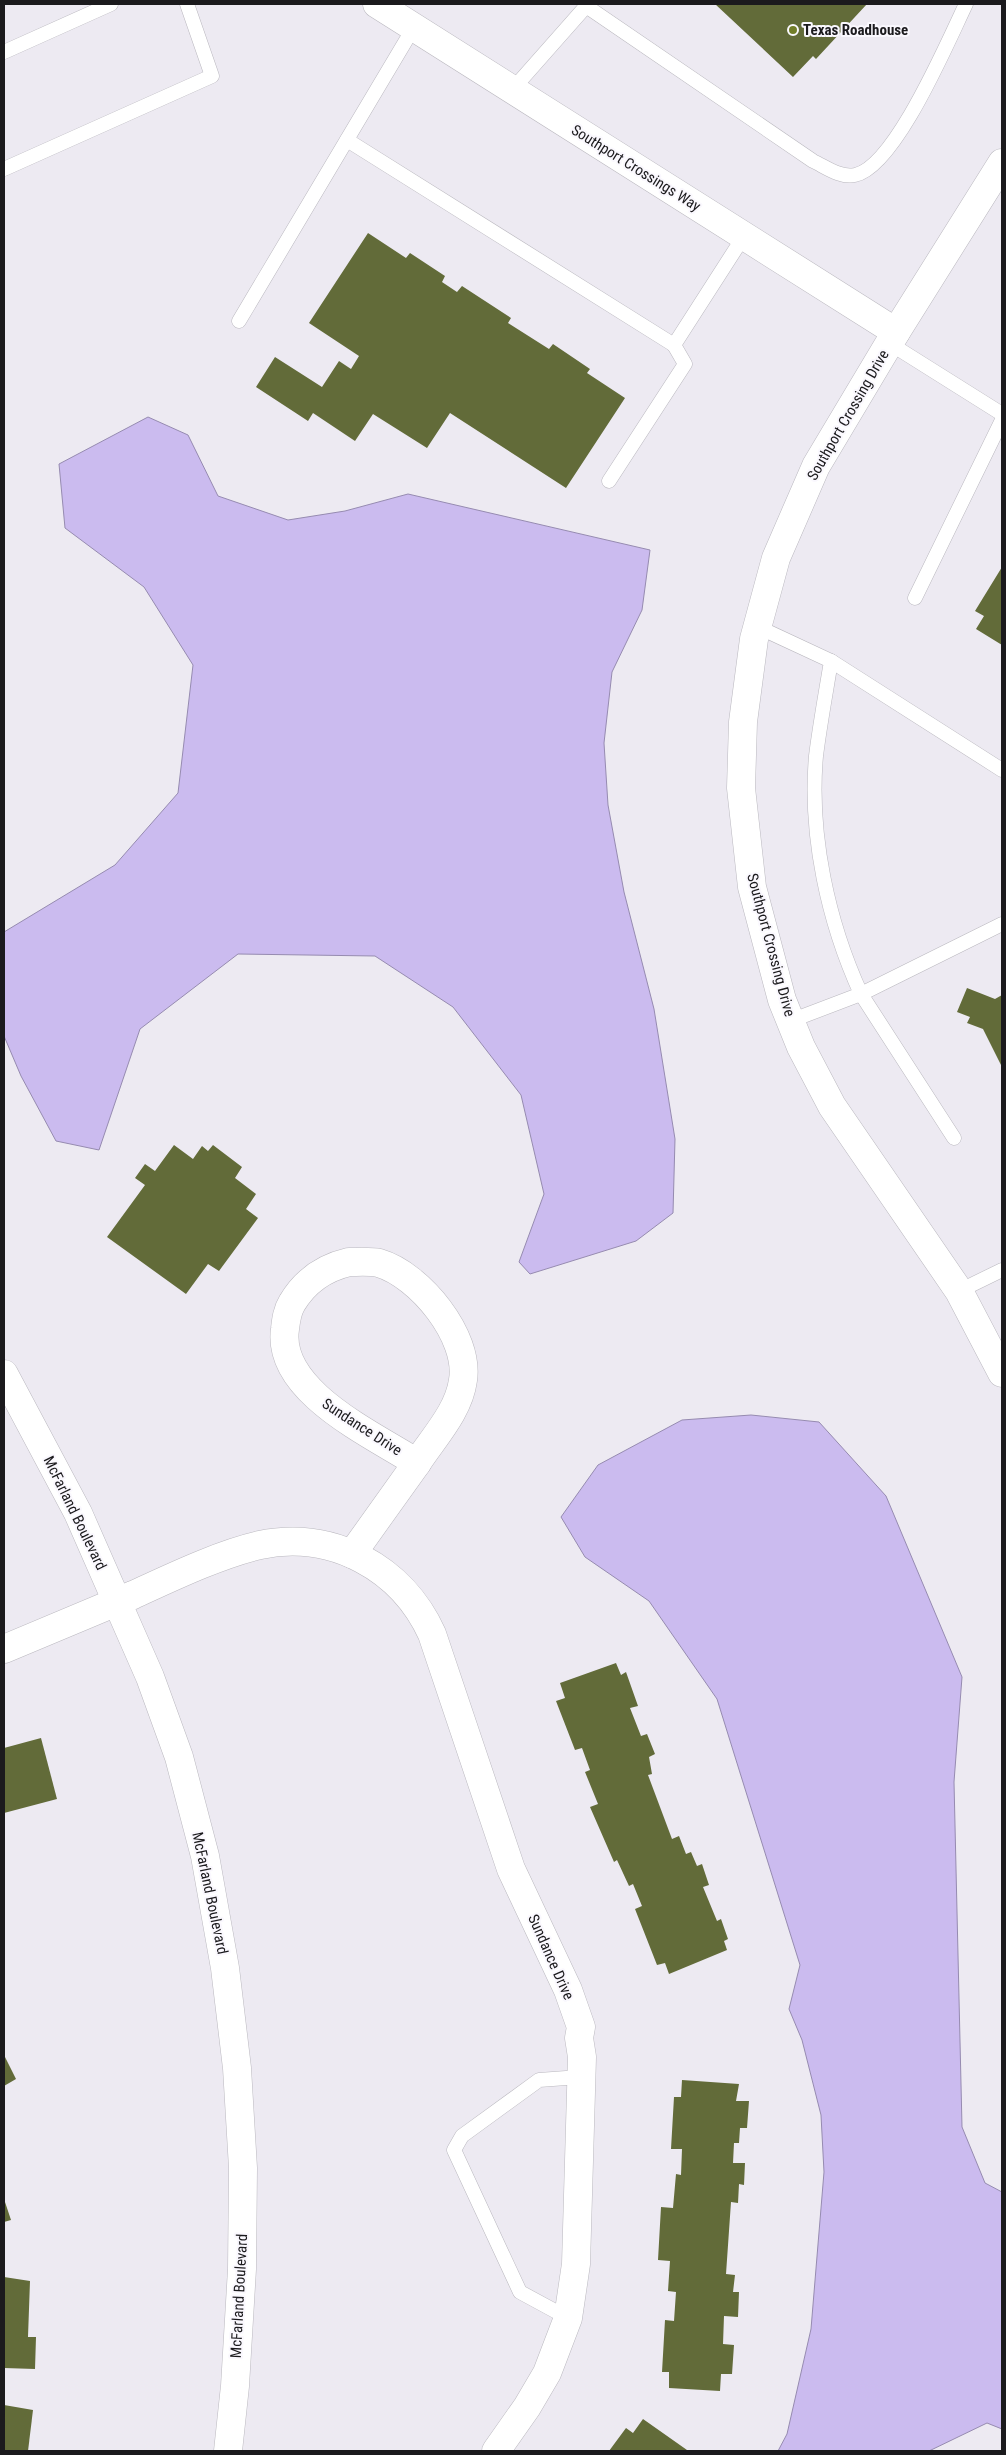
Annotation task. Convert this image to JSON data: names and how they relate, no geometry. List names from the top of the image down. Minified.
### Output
{"streets":{"street":["Southport Crossings Way","Southport Crossing Drive","Sundance Drive","McFarland Boulevard"]},"crossings":[["Southport Crossings Way","Southport Crossing Drive"],["Sundance Drive","McFarland Boulevard"]],"places":["Texas Roadhouse"]}
